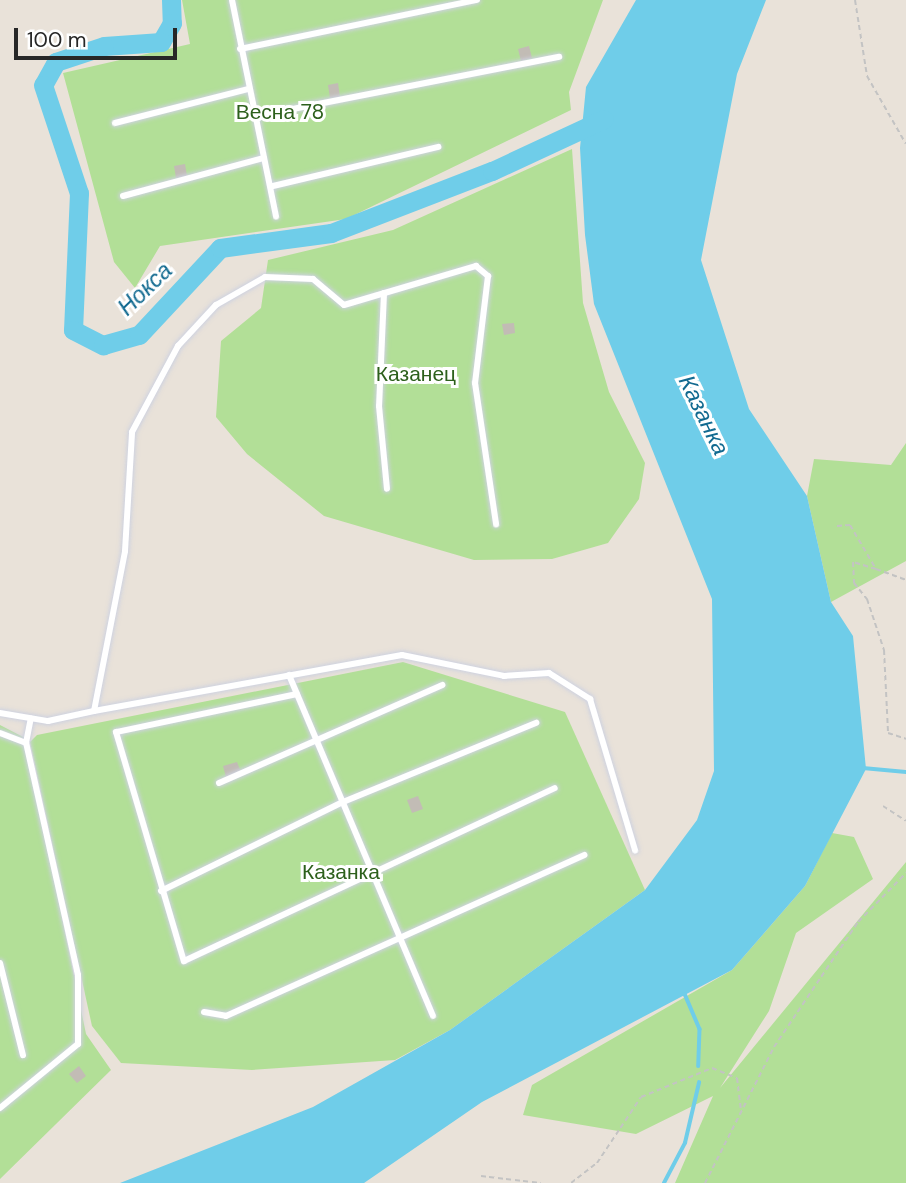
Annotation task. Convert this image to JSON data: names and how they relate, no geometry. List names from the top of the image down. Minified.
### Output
{"water":["Нокса","Казанка"],"parks":["Весна 78","Казанец","Казанка"],"scale_bar":"100 m"}
